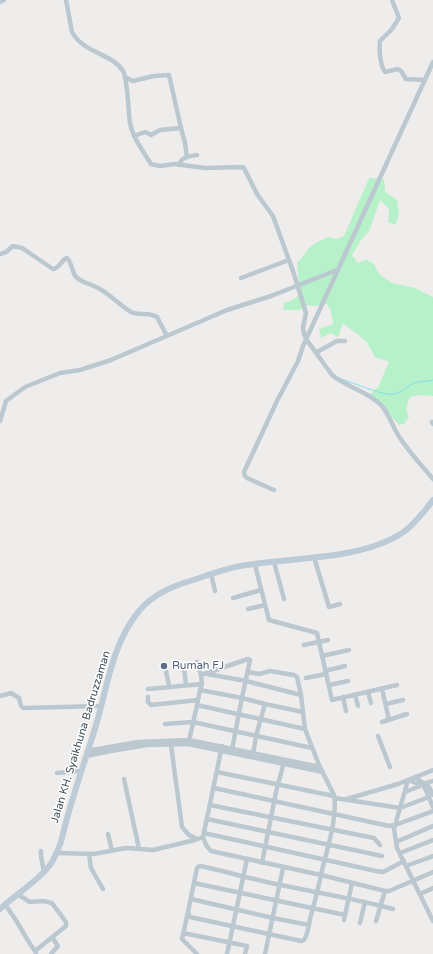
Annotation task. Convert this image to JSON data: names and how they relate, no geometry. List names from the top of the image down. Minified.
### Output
{"streets":{"main road":["Jalan KH. Syaikhuna Badruzzaman"]},"places":["Rumah FJ"]}
